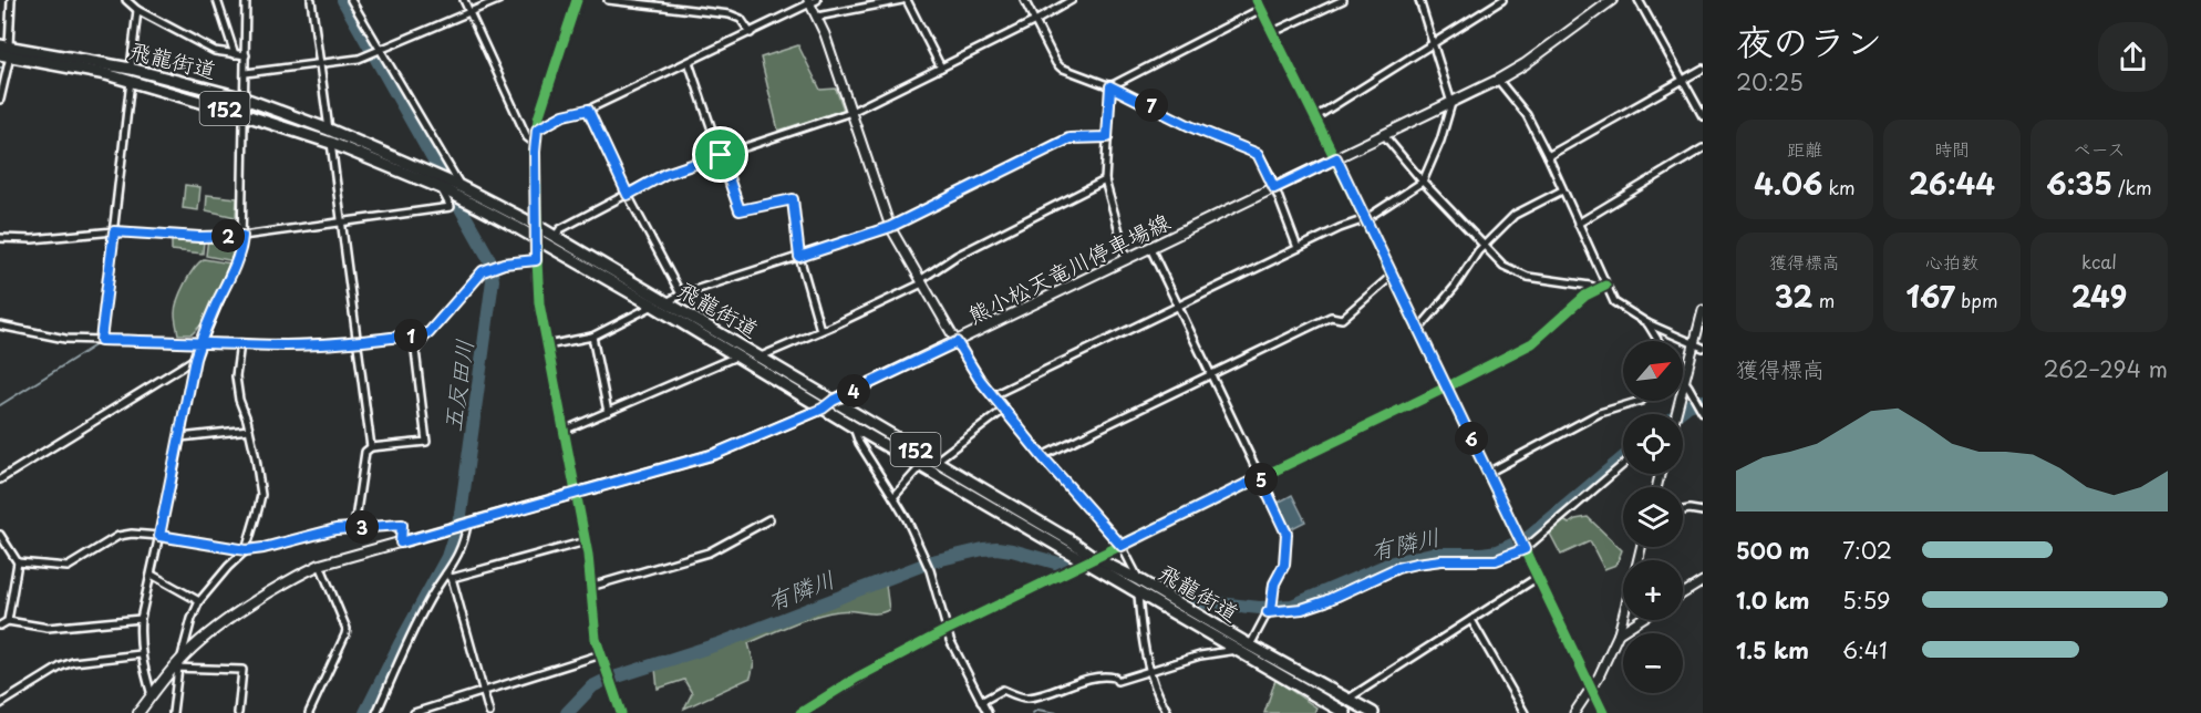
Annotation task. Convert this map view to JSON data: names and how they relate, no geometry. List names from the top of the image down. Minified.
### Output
{"streets":{"highway":["飛龍街道","152"],"main road":["熊小松天竜川停車場線"]},"crossings":[["飛龍街道","熊小松天竜川停車場線"]],"water":["五反田川","有隣川"],"north":"top right","page":{"heading":["夜のラン","20:25"],"pins":["7","2","1","4","6","5","3"],"stats":[["距離","4.06 km"],["時間","26:44"],["ペース","6:35 /km"],["獲得標高","32 m"],["心拍数","167 bpm"],["kcal","249"]],"chart":["獲得標高","262–294 m"],"map_buttons":["+","−"],"list":[{"name":"500 m","note":"7:02"},{"name":"1.0 km","note":"5:59"},{"name":"1.5 km","note":"6:41"}]}}
